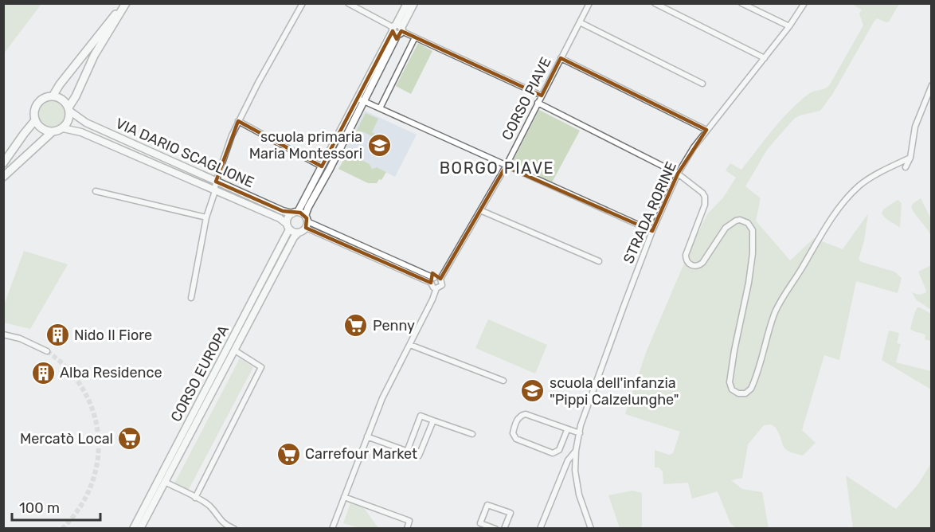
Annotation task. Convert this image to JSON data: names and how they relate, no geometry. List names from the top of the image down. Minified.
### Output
{"streets":{"main road":["VIA DARIO SCAGLIONE","CORSO EUROPA"],"street":["CORSO PIAVE","STRADA RORINE"]},"crossings":[["VIA DARIO SCAGLIONE","CORSO EUROPA"]],"districts":["BORGO PIAVE"],"places":{"school or university":["scuola primaria Maria Montessori","scuola dell'infanzia \"Pippi Calzelunghe\""],"supermarket":["Penny","Mercatò Local","Carrefour Market"],"building":["Nido Il Fiore","Alba Residence"]},"scale_bar":"100 m"}
